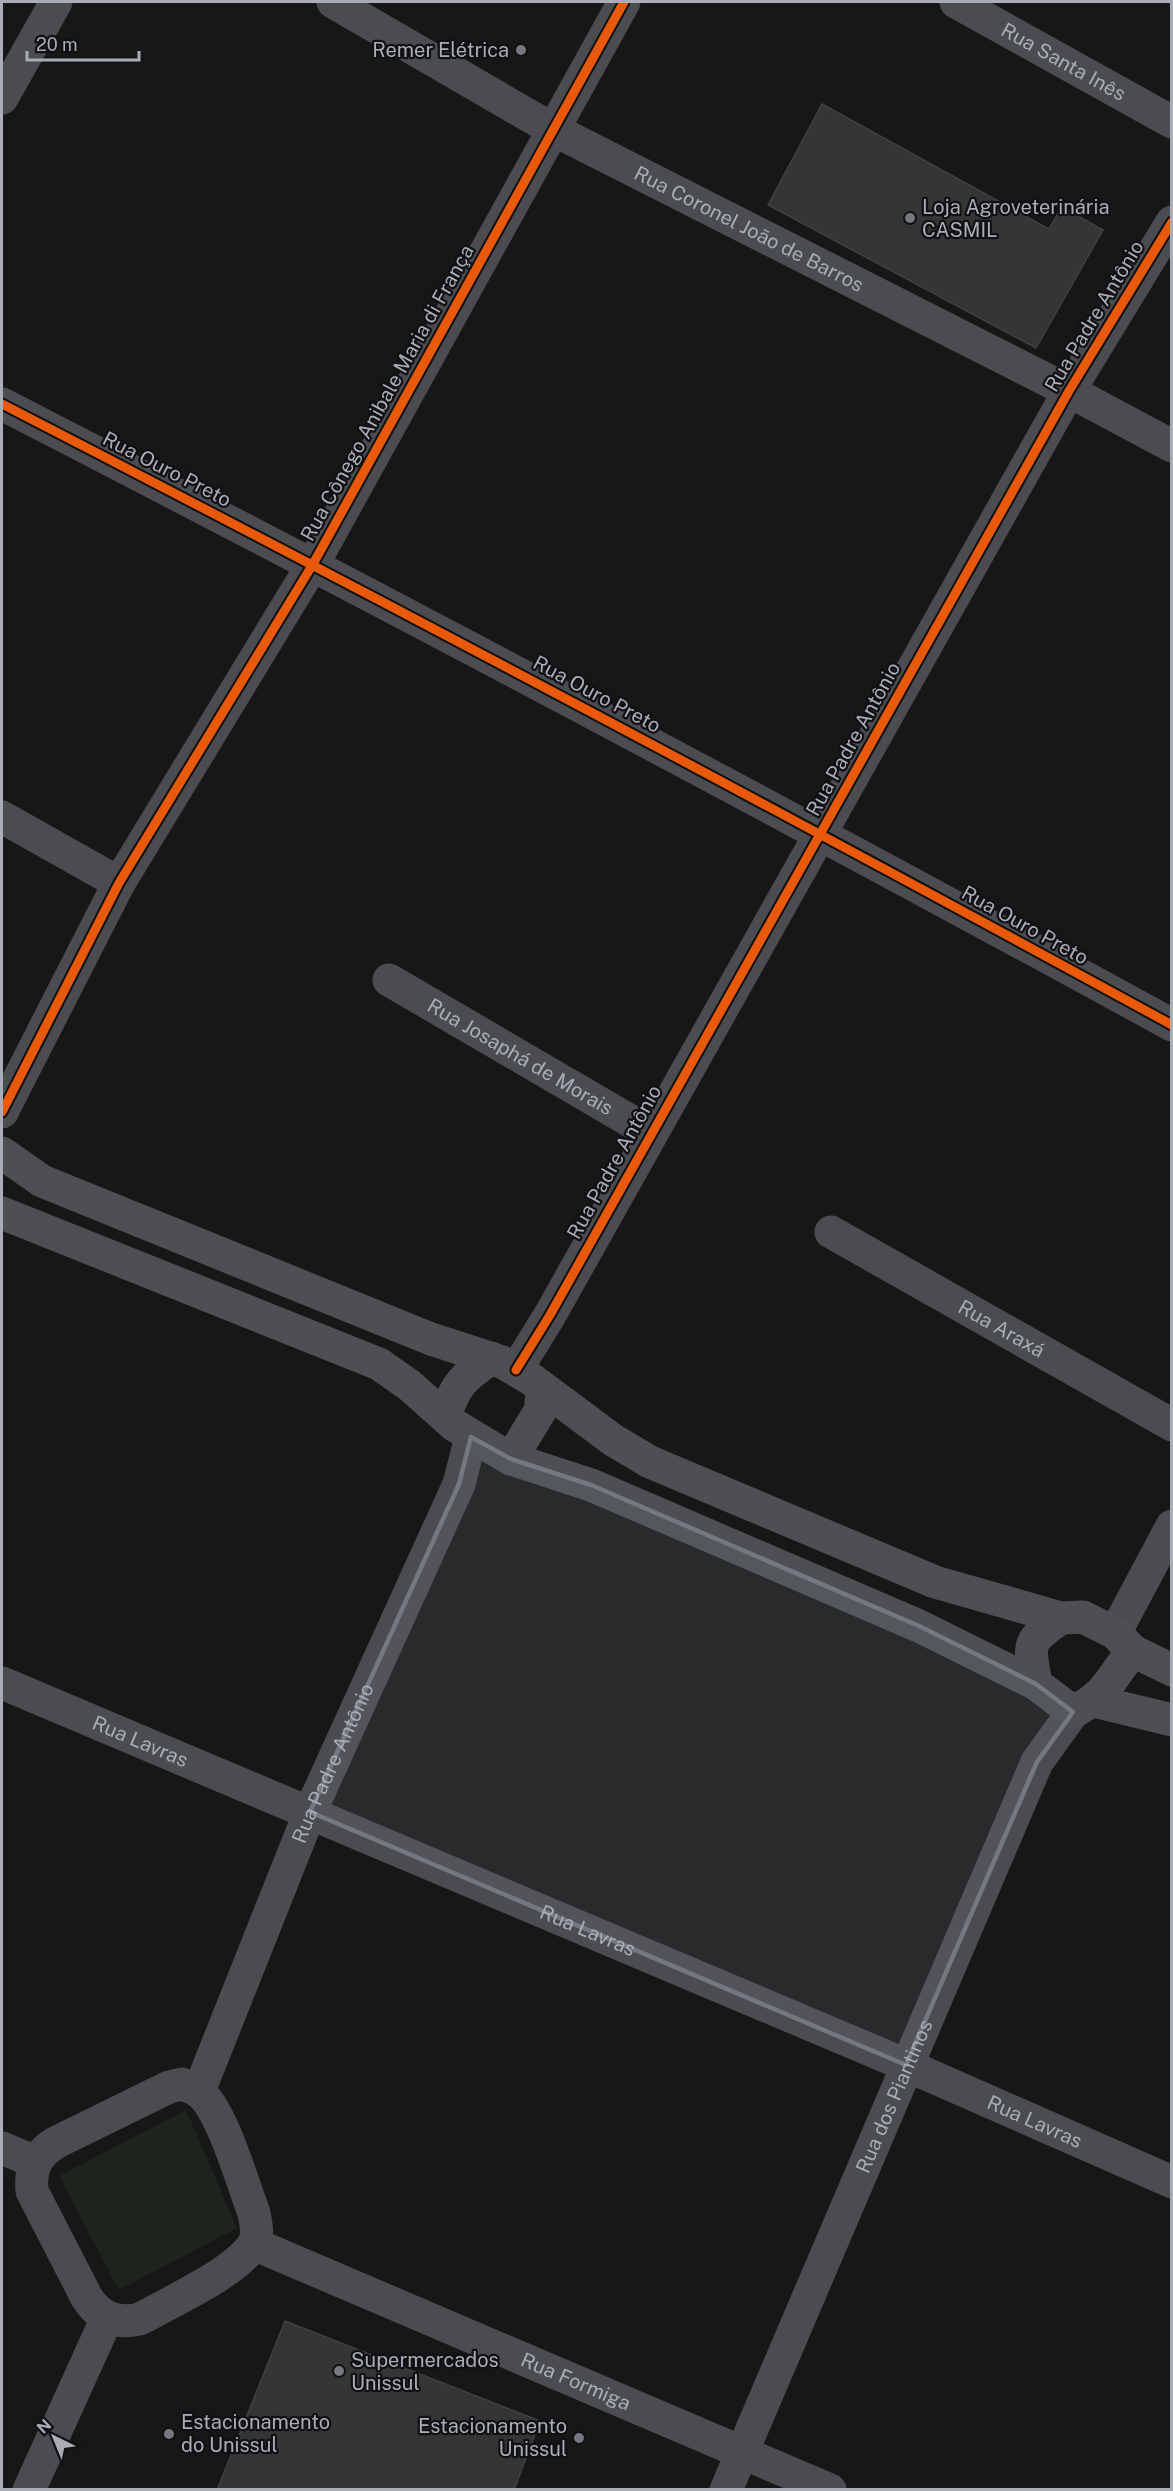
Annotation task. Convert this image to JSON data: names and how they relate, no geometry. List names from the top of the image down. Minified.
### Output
{"streets":{"street":["Rua Santa Inês","Rua Coronel João de Barros","Rua Padre Antônio","Rua Cônego Anibale Maria di França","Rua Ouro Preto","Rua Josaphá de Morais","Rua Araxá","Rua Lavras","Rua dos Piantinos","Rua Formiga"]},"crossings":[["Rua Coronel João de Barros","Rua Padre Antônio"],["Rua Coronel João de Barros","Rua Cônego Anibale Maria di França"],["Rua Padre Antônio","Rua Ouro Preto"],["Rua Padre Antônio","Rua Josaphá de Morais"],["Rua Padre Antônio","Rua Lavras"],["Rua Cônego Anibale Maria di França","Rua Ouro Preto"],["Rua Lavras","Rua dos Piantinos"],["Rua dos Piantinos","Rua Formiga"]],"places":["Remer Elétrica","Loja Agroveterinária CASMIL","Supermercados Unissul","Estacionamento do Unissul","Estacionamento Unissul"],"scale_bar":"20 m","north":"top left"}
